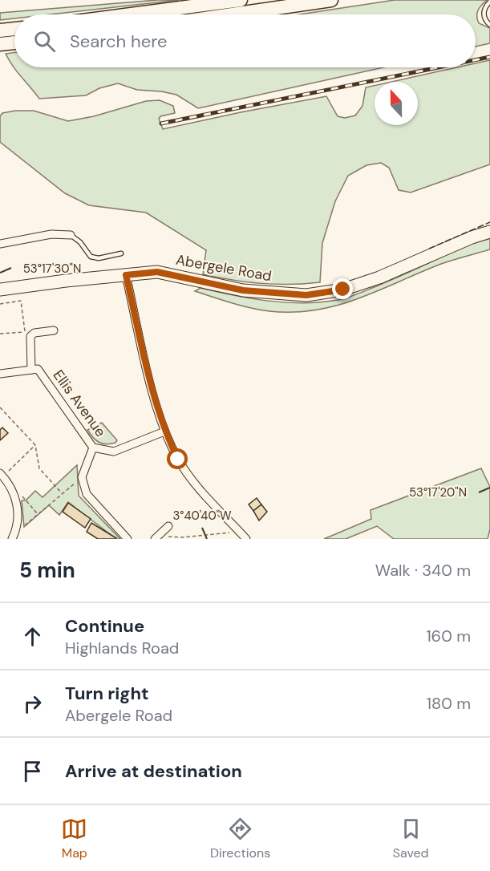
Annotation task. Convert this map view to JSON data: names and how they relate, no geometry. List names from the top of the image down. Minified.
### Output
{"streets":{"main road":["Abergele Road"],"street":["Ellis Avenue"]},"north":"top","page":{"search":"Search here","heading":["5 min","Walk · 340 m"],"list":[["Continue","Highlands Road","160 m"],["Turn right","Abergele Road","180 m"],"Arrive at destination"],"nav":["Map","Directions","Saved"]},"coordinates":["53°17'30\"N","53°17'20\"N","3°40'40\"W"]}
